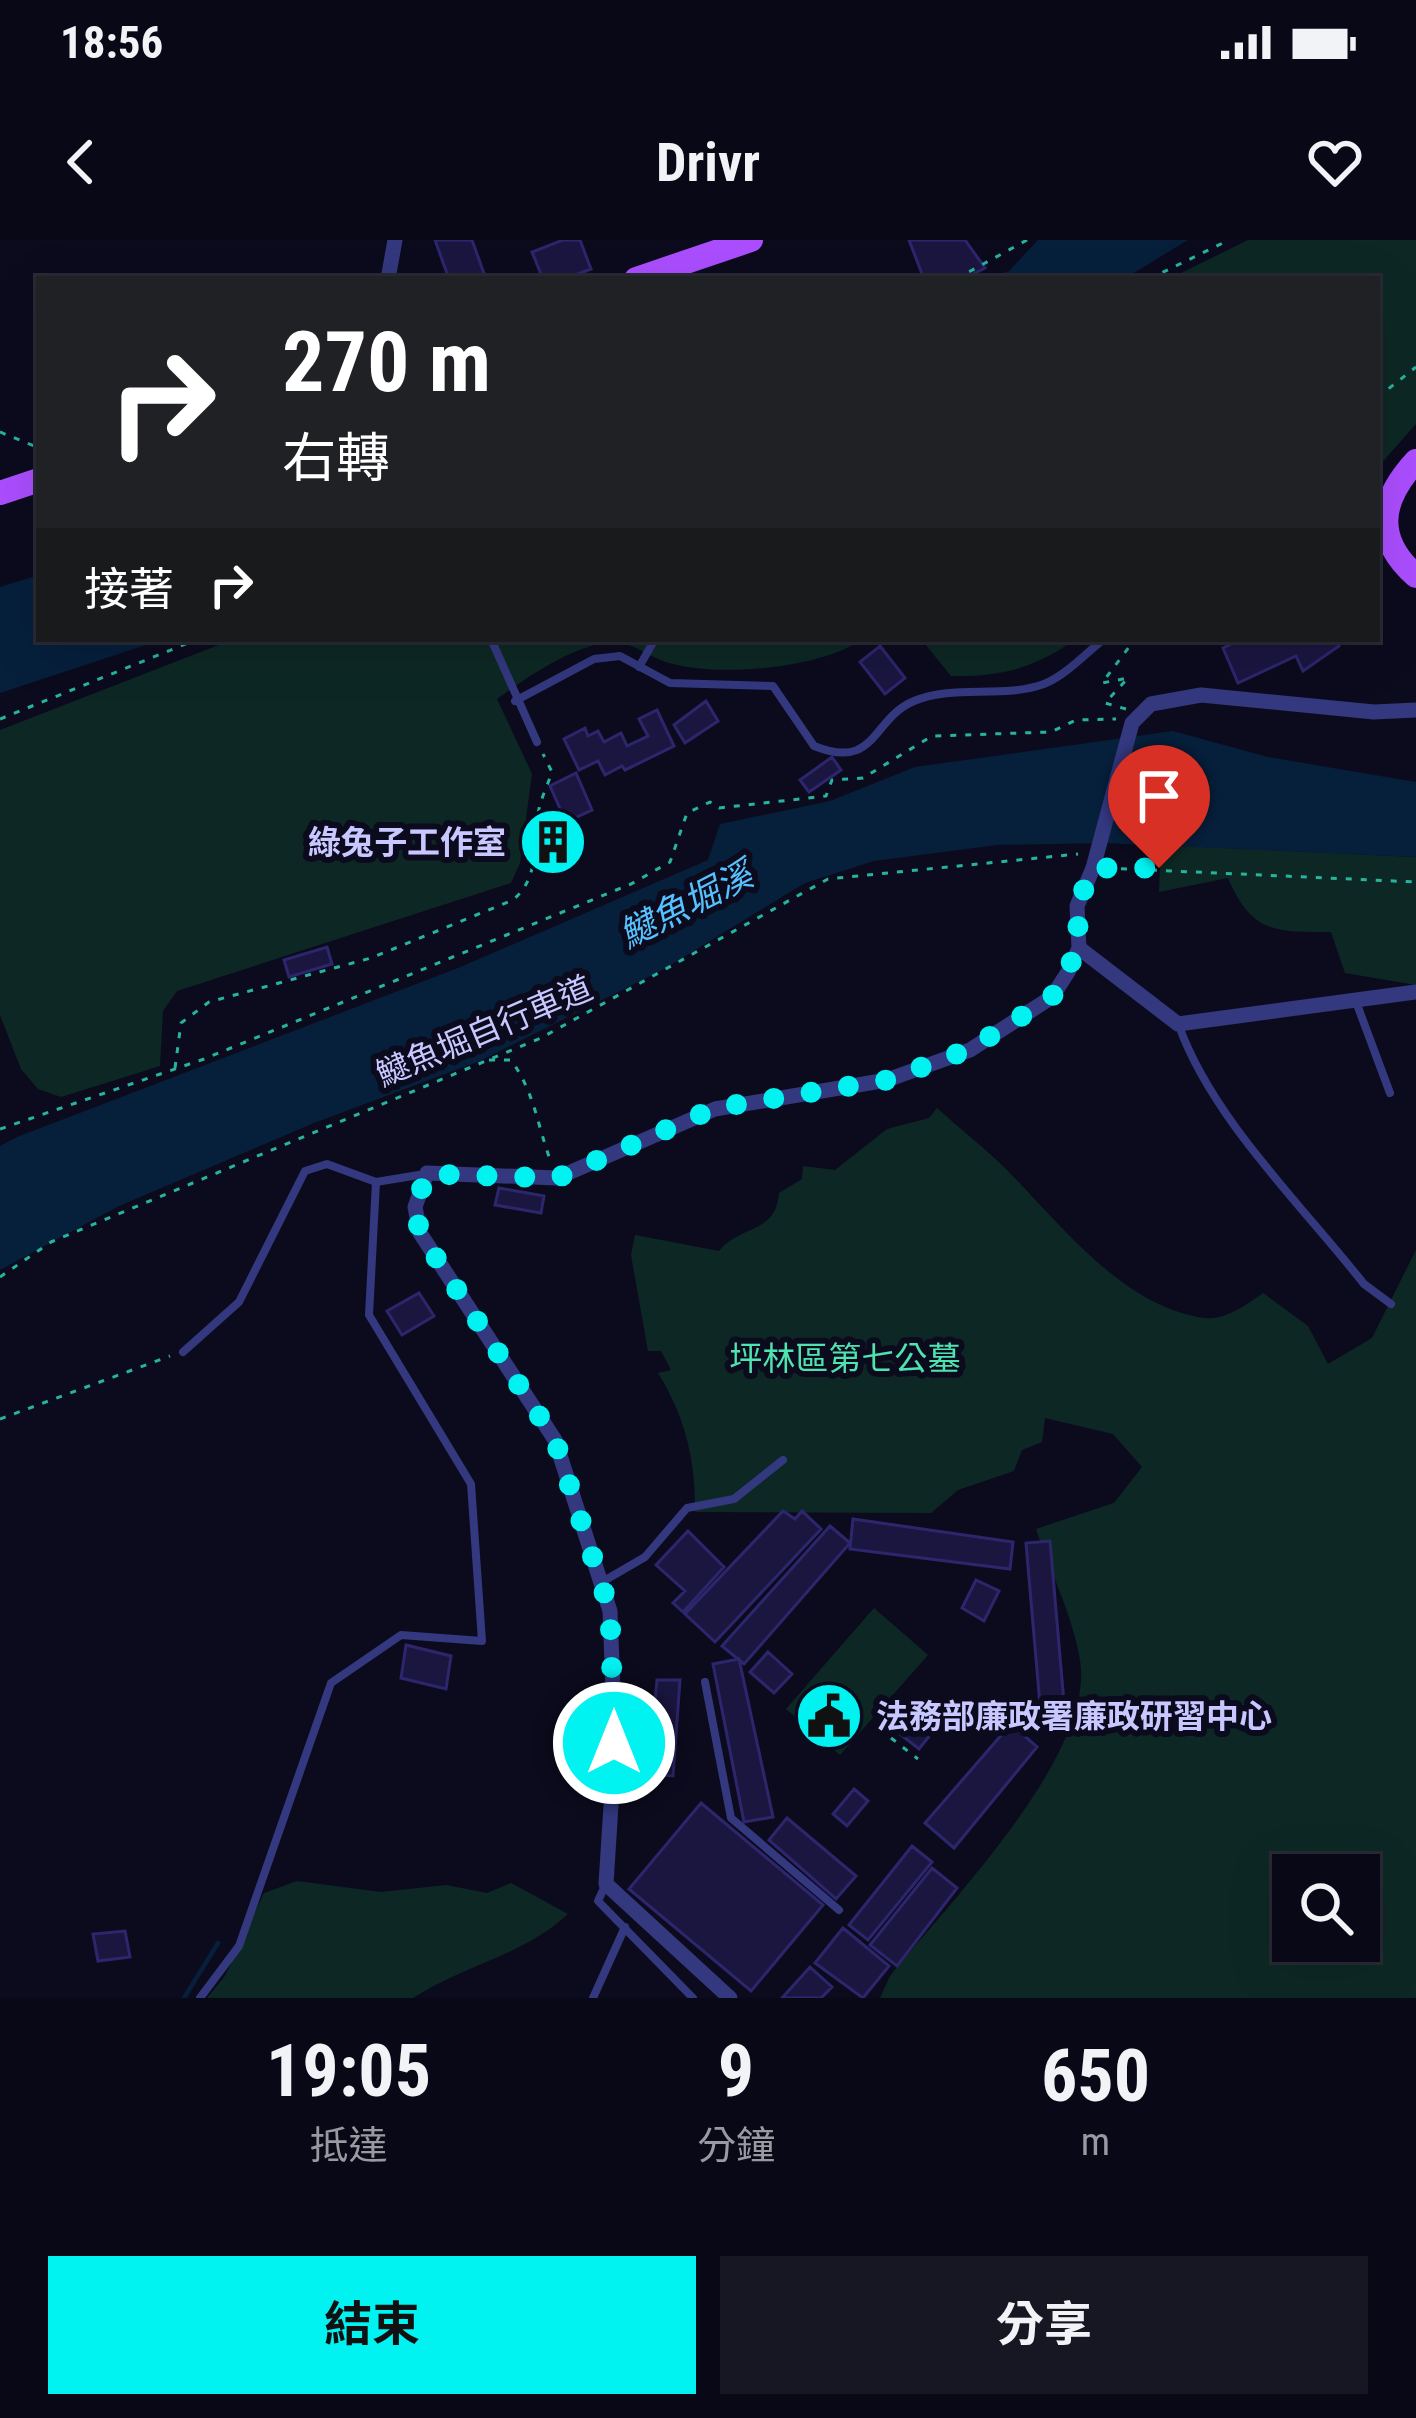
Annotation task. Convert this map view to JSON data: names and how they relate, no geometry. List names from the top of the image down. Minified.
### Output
{"streets":{"path":["𩻸魚堀自行車道"]},"water":["𩻸魚堀溪"],"parks":["坪林區第七公墓"],"places":{"building":["綠兔子工作室"],"public building":["法務部廉政署廉政研習中心"]},"page":{"status":"18:56","header":"Drivr","turn":["270 m","右轉"],"then":"接著","eta":["19:05","抵達","9","分鐘","650","m"],"buttons":["結束","分享"]}}
